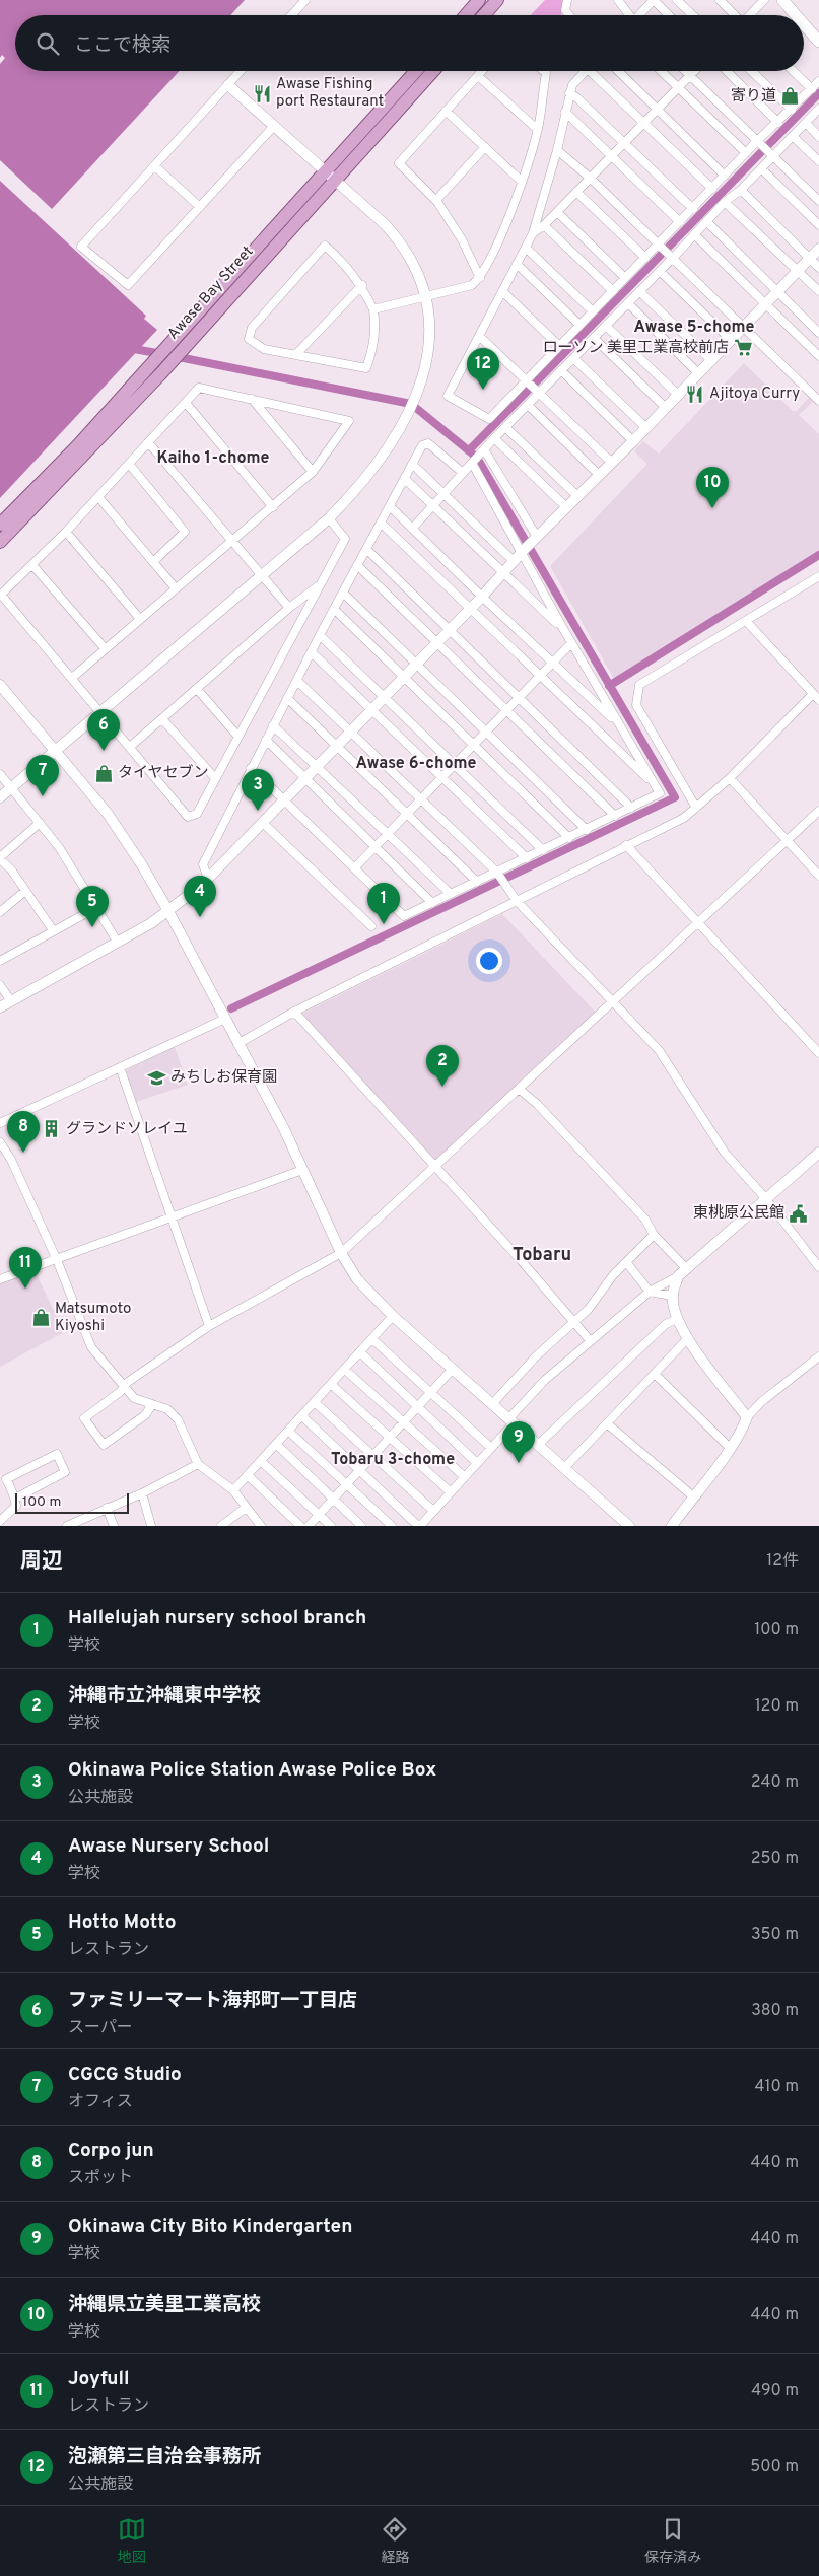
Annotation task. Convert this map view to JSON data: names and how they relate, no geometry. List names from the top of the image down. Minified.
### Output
{"streets":{"main road":["Awase Bay Street"]},"districts":["Awase 5-chome","Kaiho 1-chome","Awase 6-chome","Tobaru","Tobaru 3-chome"],"places":{"restaurant":["Awase Fishing port Restaurant","Ajitoya Curry"],"shop":["寄り道","タイヤセブン","Matsumoto Kiyoshi"],"supermarket":["ローソン 美里工業高校前店"],"school or university":["みちしお保育園"],"building":["グランドソレイユ"],"public building":["東桃原公民館"]},"scale_bar":"100 m","page":{"search":"ここで検索","pins":["12","10","6","7","3","4","1","5","2","8","11","9"],"scale":"100 m","heading":["周辺","12件"],"list":[{"mark":"1","name":"Hallelujah nursery school branch","note":"学校","value":"100 m"},{"mark":"2","name":"沖縄市立沖縄東中学校","note":"学校","value":"120 m"},{"mark":"3","name":"Okinawa Police Station Awase Police Box","note":"公共施設","value":"240 m"},{"mark":"4","name":"Awase Nursery School","note":"学校","value":"250 m"},{"mark":"5","name":"Hotto Motto","note":"レストラン","value":"350 m"},{"mark":"6","name":"ファミリーマート海邦町一丁目店","note":"スーパー","value":"380 m"},{"mark":"7","name":"CGCG Studio","note":"オフィス","value":"410 m"},{"mark":"8","name":"Corpo jun","note":"スポット","value":"440 m"},{"mark":"9","name":"Okinawa City Bito Kindergarten","note":"学校","value":"440 m"},{"mark":"10","name":"沖縄県立美里工業高校","note":"学校","value":"440 m"},{"mark":"11","name":"Joyfull","note":"レストラン","value":"490 m"},{"mark":"12","name":"泡瀬第三自治会事務所","note":"公共施設","value":"500 m"}],"nav":["地図","経路","保存済み"]}}
